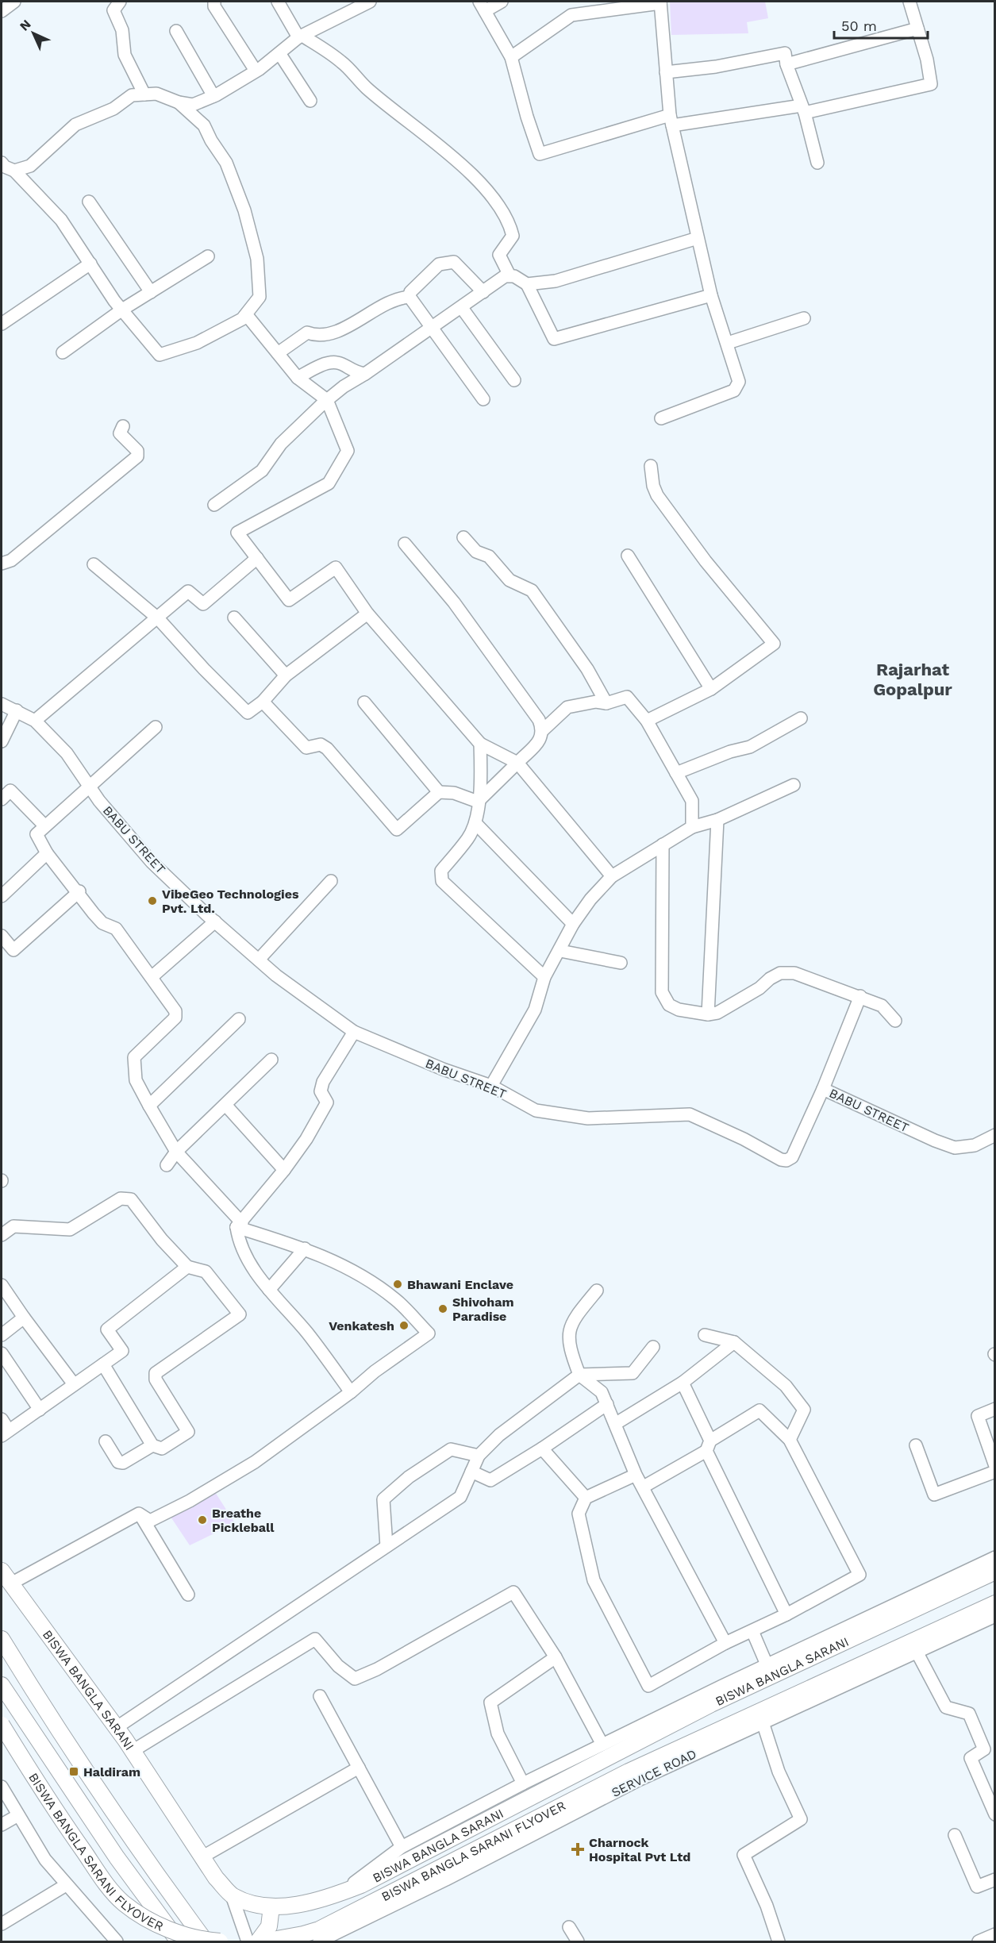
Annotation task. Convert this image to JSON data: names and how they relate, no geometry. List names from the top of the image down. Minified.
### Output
{"streets":{"main road":["BISWA BANGLA SARANI","BISWA BANGLA SARANI FLYOVER"],"street":["BABU STREET","SERVICE ROAD"]},"crossings":[["BISWA BANGLA SARANI","SERVICE ROAD"],["BISWA BANGLA SARANI","BISWA BANGLA SARANI FLYOVER"],["SERVICE ROAD","BISWA BANGLA SARANI FLYOVER"]],"districts":["Rajarhat Gopalpur"],"places":{"other":["VibeGeo Technologies Pvt. Ltd.","Bhawani Enclave","Shivoham Paradise","Venkatesh","Breathe Pickleball"],"transit":["Haldiram"],"health":["Charnock Hospital Pvt Ltd"]},"scale_bar":"50 m","north":"top left"}
